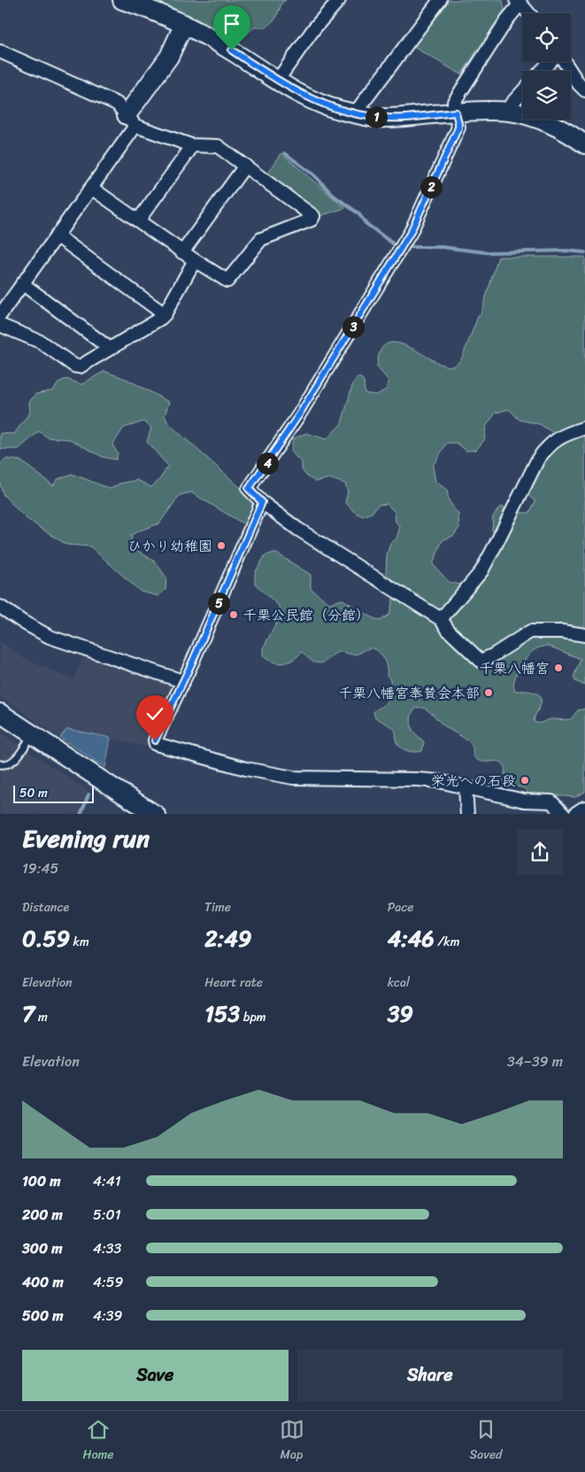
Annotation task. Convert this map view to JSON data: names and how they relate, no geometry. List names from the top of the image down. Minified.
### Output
{"places":["ひかり幼稚園","千栗公民館（分館）","千栗八幡宮","千栗八幡宮奉賛会本部","栄光への石段"],"scale_bar":"50 m","page":{"pins":["1","2","3","4","5"],"scale":"50 m","heading":["Evening run","19:45"],"stats":[["Distance","0.59 km"],["Time","2:49"],["Pace","4:46 /km"],["Elevation","7 m"],["Heart rate","153 bpm"],["kcal","39"]],"chart":["Elevation","34–39 m"],"list":[{"name":"100 m","note":"4:41"},{"name":"200 m","note":"5:01"},{"name":"300 m","note":"4:33"},{"name":"400 m","note":"4:59"},{"name":"500 m","note":"4:39"}],"buttons":["Save","Share"],"tabs":["Home","Map","Saved"]}}
